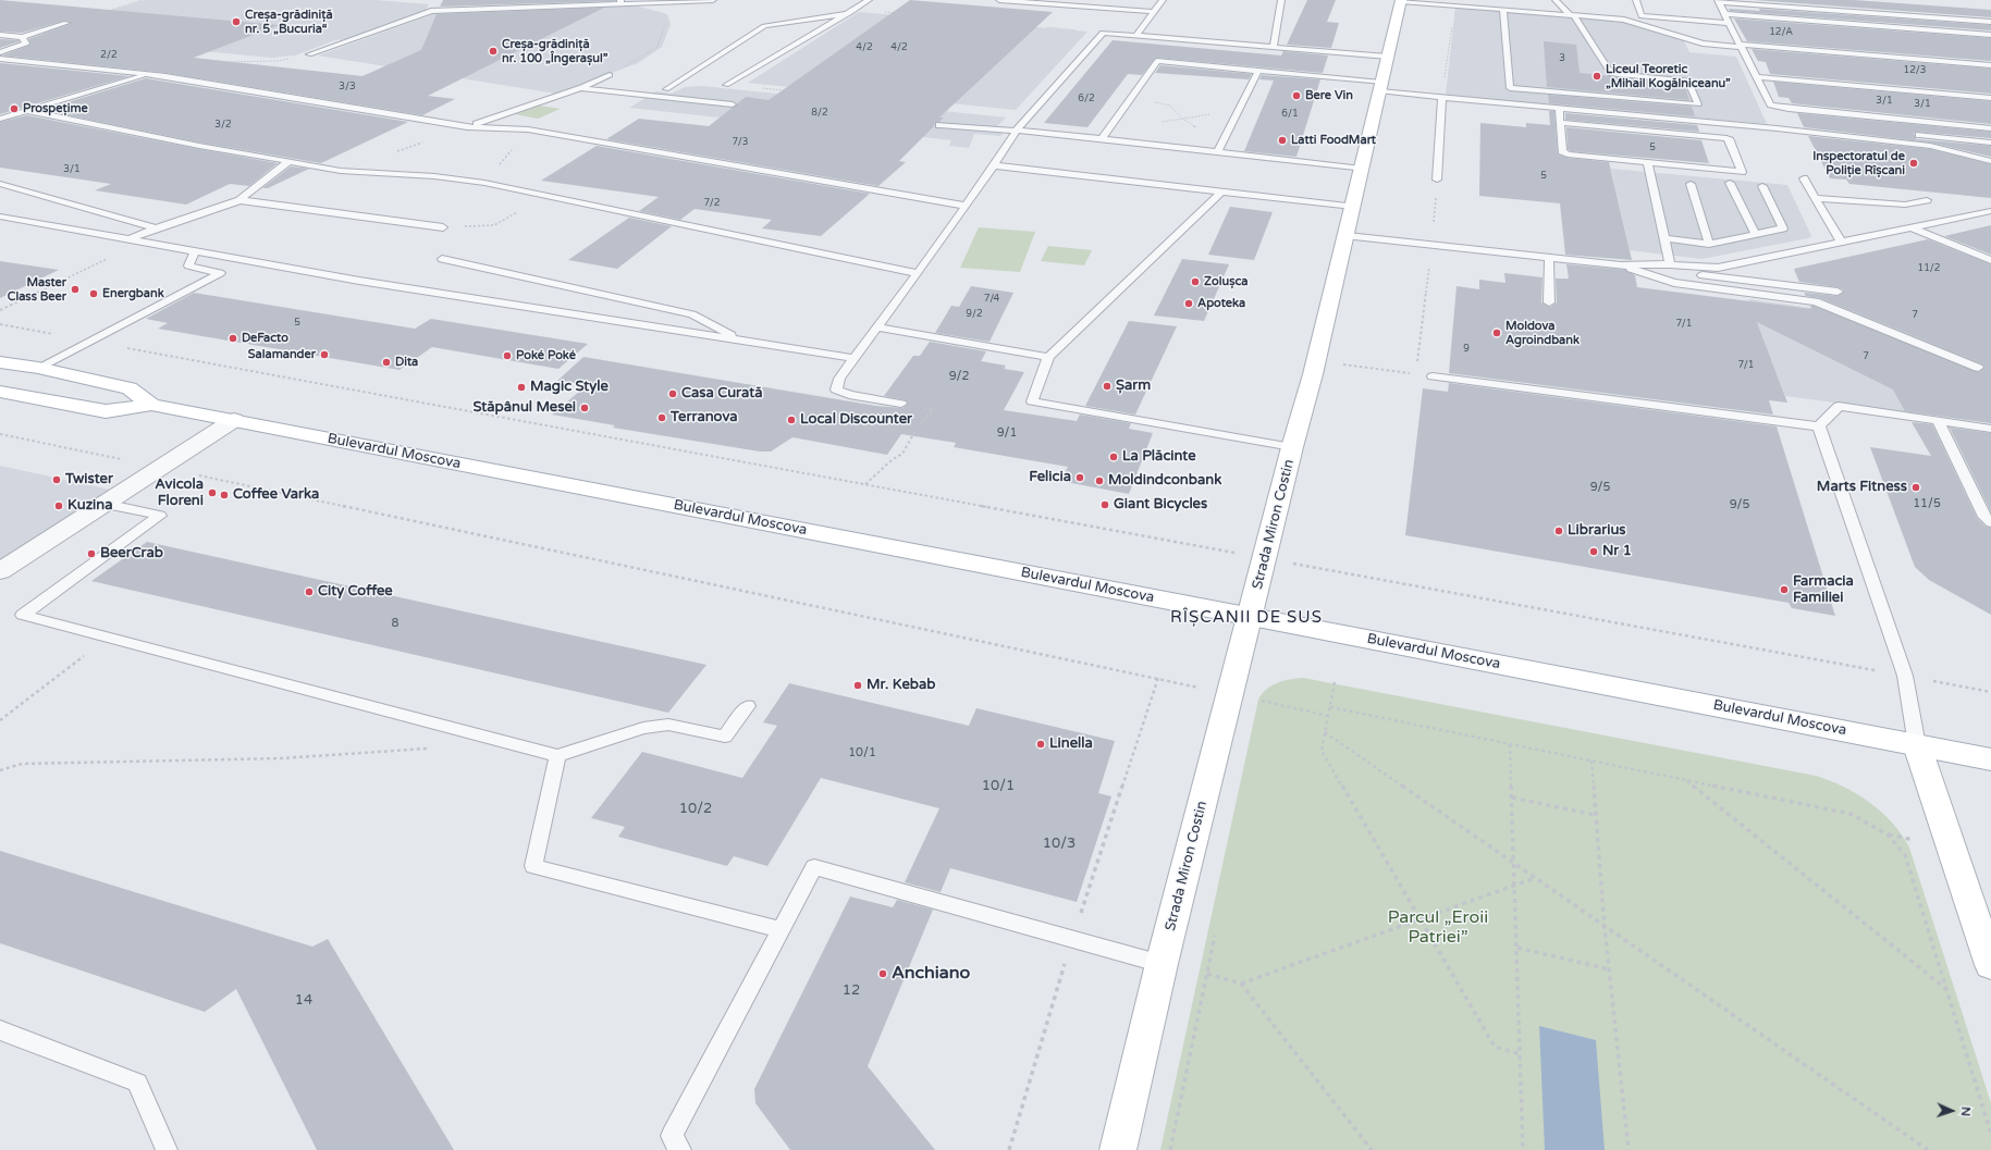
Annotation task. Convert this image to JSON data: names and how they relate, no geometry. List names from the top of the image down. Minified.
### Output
{"streets":{"street":["Bulevardul Moscova","Strada Miron Costin"]},"crossings":[["Bulevardul Moscova","Strada Miron Costin"]],"districts":["RÎȘCANII DE SUS"],"parks":["Parcul „Eroii Patriei”"],"places":["Creșa-grădiniță nr. 5 „Bucuria“","Creșa-grădiniță nr. 100 „Îngerașul”","Liceul Teoretic „Mihail Kogălniceanu”","Bere Vin","Prospețime","Latti FoodMart","Inspectoratul de Poliție Rîșcani","Zolușca","Master Class Beer","Energbank","Apoteka","Moldova Agroindbank","DeFacto","Salamander","Poké Poké","Dita","Șarm","Magic Style","Casa Curată","Stăpânul Mesei","Terranova","Local Discounter","La Plăcinte","Felicia","Twister","Moldindconbank","Marts Fitness","Avicola Floreni","Coffee Varka","Giant Bicycles","Kuzina","Librarius","Nr 1","BeerCrab","Farmacia Familiei","City Coffee","Mr. Kebab","Linella","Anchiano"],"house_numbers":["12/A","4/2","4/2","2/2","3","12/3","3/3","6/2","3/1","3/1","8/2","6/1","3/2","7/3","5","3/1","5","7/2","11/2","7/4","9/2","7","5","7/1","9","7","7/1","9/2","9/1","9/5","11/5","9/5","8","10/1","10/1","10/2","10/3","12","14"],"north":"right"}
